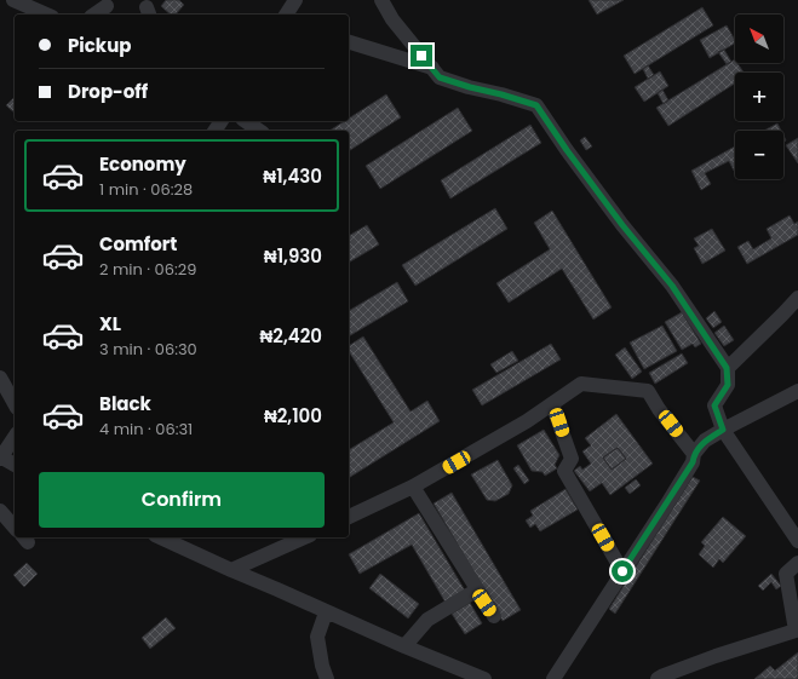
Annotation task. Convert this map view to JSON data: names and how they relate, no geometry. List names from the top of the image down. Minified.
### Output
{"north":"top left","page":{"map_buttons":["+","−"],"banner":["Pickup","Drop-off"],"list":[{"name":"Economy","note":"1 min · 06:28","value":"₦1,430"},{"name":"Comfort","note":"2 min · 06:29","value":"₦1,930"},{"name":"XL","note":"3 min · 06:30","value":"₦2,420"},{"name":"Black","note":"4 min · 06:31","value":"₦2,100"}],"buttons":"Confirm"}}
